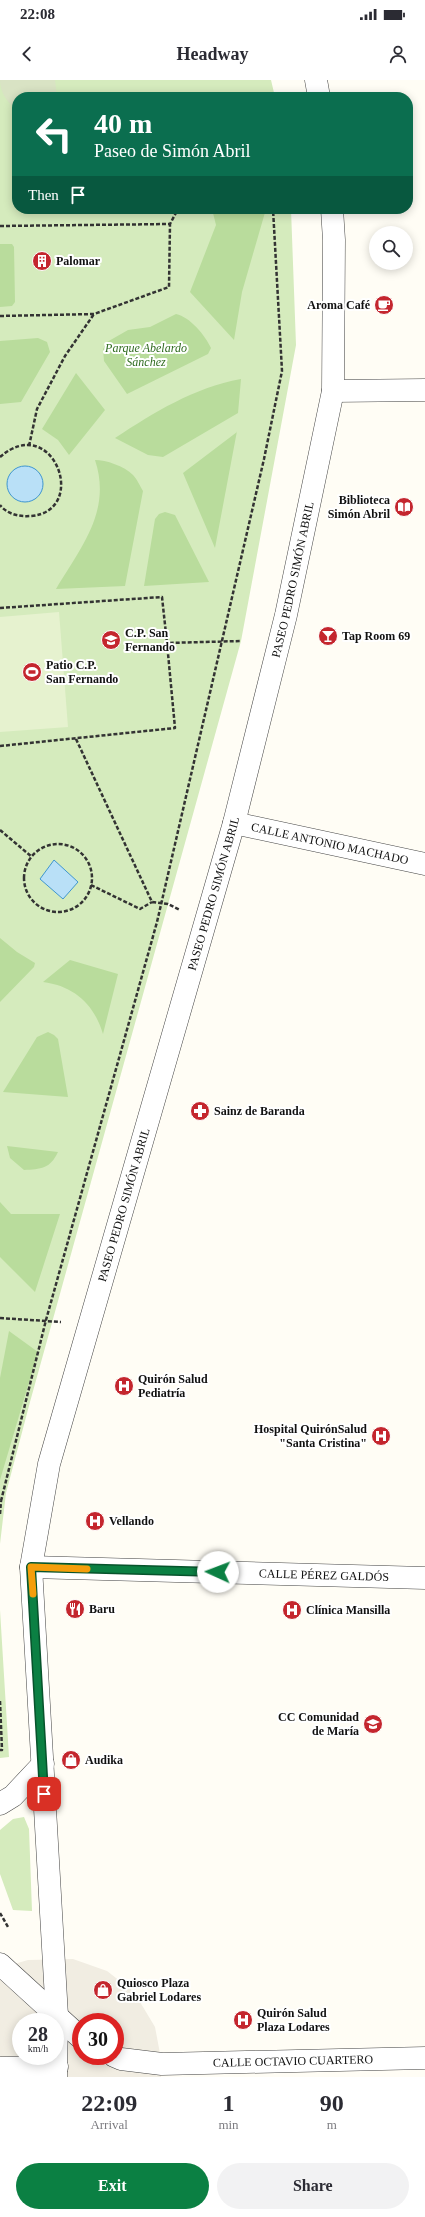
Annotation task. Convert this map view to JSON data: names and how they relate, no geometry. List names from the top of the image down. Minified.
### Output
{"streets":{"street":["PASEO PEDRO SIMÓN ABRIL","CALLE ANTONIO MACHADO","CALLE PÉREZ GALDÓS","CALLE OCTAVIO CUARTERO"]},"crossings":[["PASEO PEDRO SIMÓN ABRIL","CALLE ANTONIO MACHADO"],["PASEO PEDRO SIMÓN ABRIL","CALLE PÉREZ GALDÓS"]],"parks":["Parque Abelardo Sánchez"],"places":{"building":["Palomar"],"cafe":["Aroma Café"],"library":["Biblioteca Simón Abril"],"bar":["Tap Room 69"],"school or university":["C.P. San Fernando","CC Comunidad de María"],"sports":["Patio C.P. San Fernando"],"pharmacy":["Sainz de Baranda"],"hospital":["Quirón Salud Pediatría","Hospital QuirónSalud \"Santa Cristina\"","Vellando","Clínica Mansilla","Quirón Salud Plaza Lodares"],"restaurant":["Baru"],"shop":["Audika","Quiosco Plaza Gabriel Lodares"]},"page":{"status":"22:08","header":"Headway","turn":["40 m","Paseo de Simón Abril"],"then":"Then","speed":"28 km/h","limit":"30","eta":["22:09","Arrival","1","min","90","m"],"buttons":["Exit","Share"]}}
